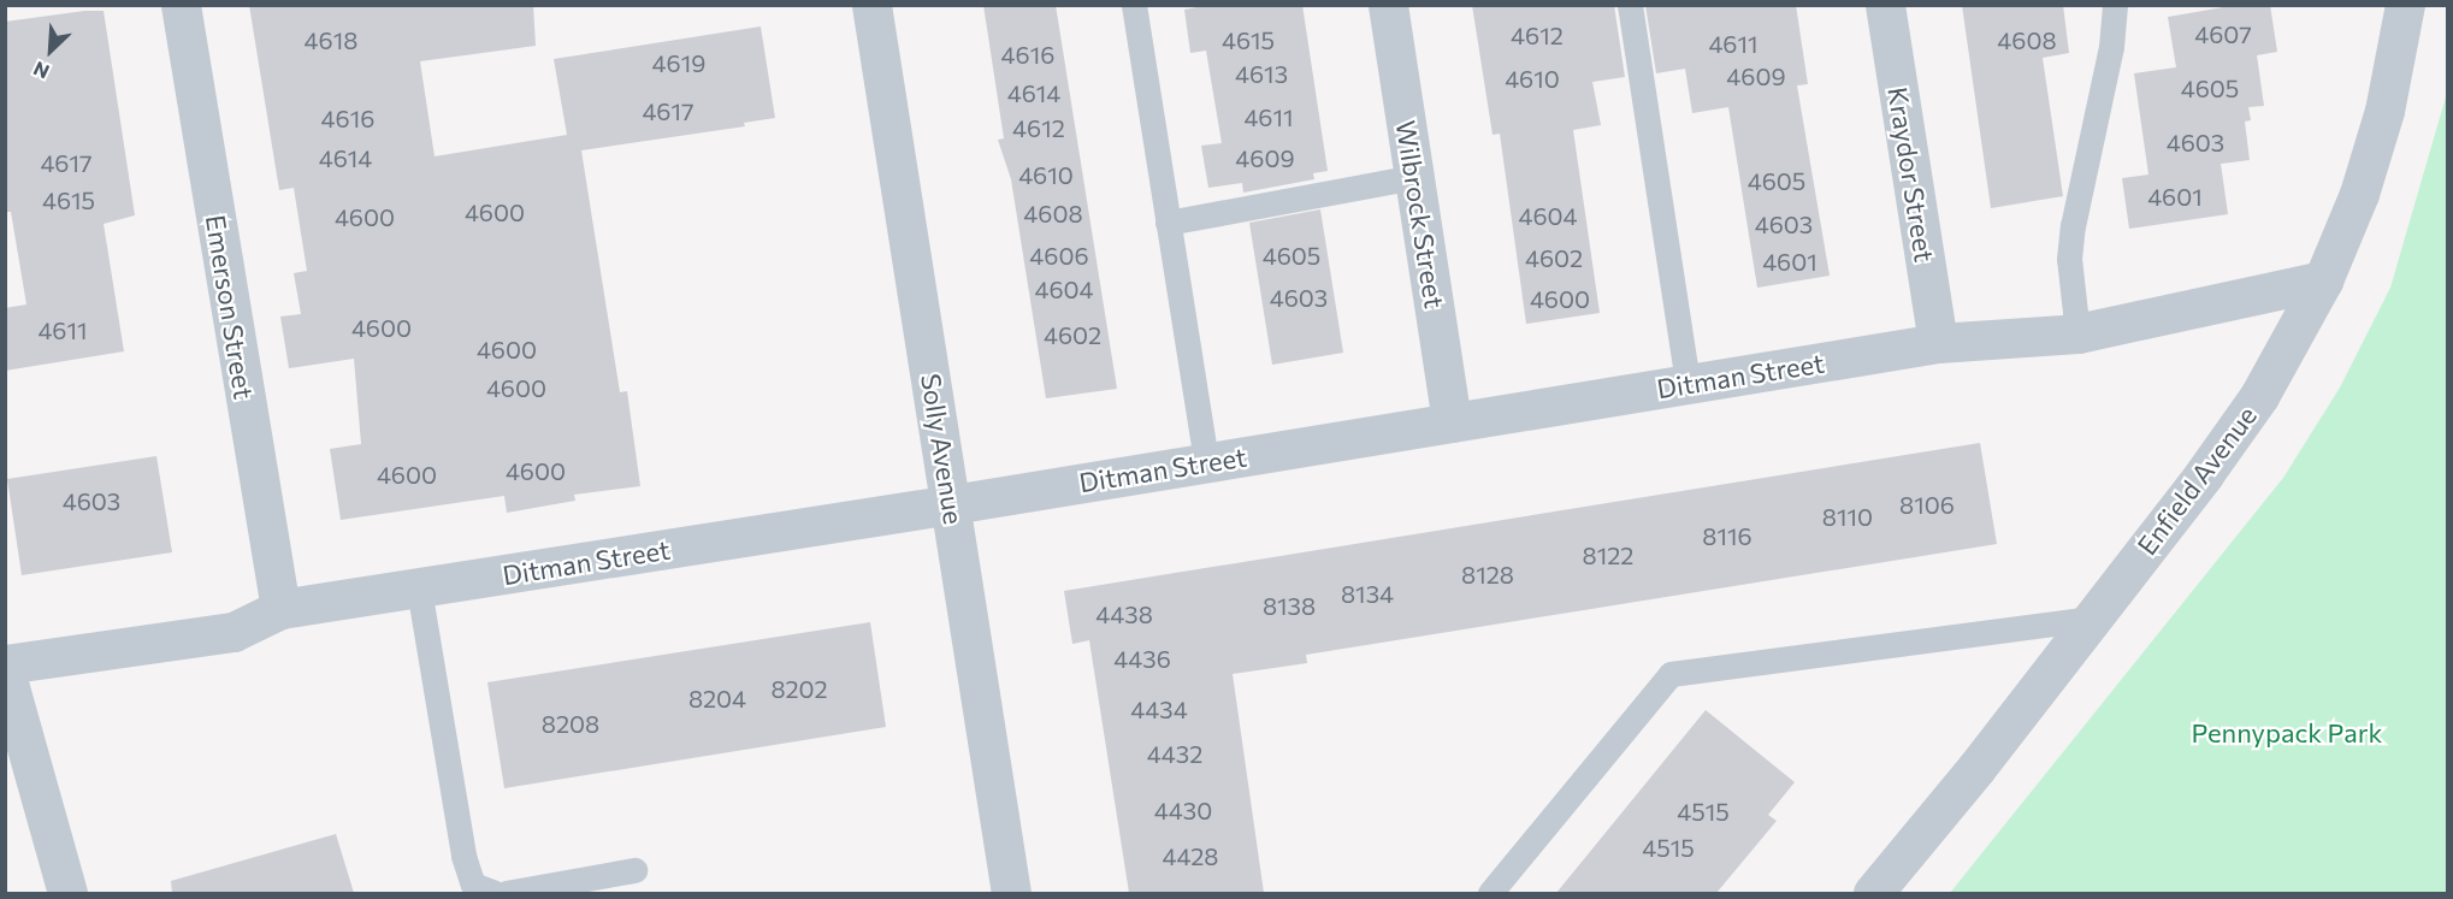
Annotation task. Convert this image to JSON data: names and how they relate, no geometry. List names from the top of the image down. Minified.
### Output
{"streets":{"street":["Kraydor Street","Wilbrock Street","Emerson Street","Ditman Street","Solly Avenue","Enfield Avenue"]},"crossings":[["Kraydor Street","Ditman Street"],["Wilbrock Street","Ditman Street"],["Emerson Street","Ditman Street"],["Ditman Street","Solly Avenue"],["Ditman Street","Enfield Avenue"]],"parks":["Pennypack Park"],"house_numbers":["4607","4612","4618","4615","4608","4611","4616","4619","4613","4609","4610","4605","4614","4617","4611","4616","4612","4603","4614","4609","4617","4610","4605","4601","4615","4600","4608","4604","4600","4603","4606","4605","4602","4601","4604","4603","4600","4600","4611","4602","4600","4600","4600","4600","4603","8106","8110","8116","8122","8128","8134","8138","4438","4436","8202","8204","4434","8208","4432","4430","4515","4515","4428"],"north":"bottom left"}
